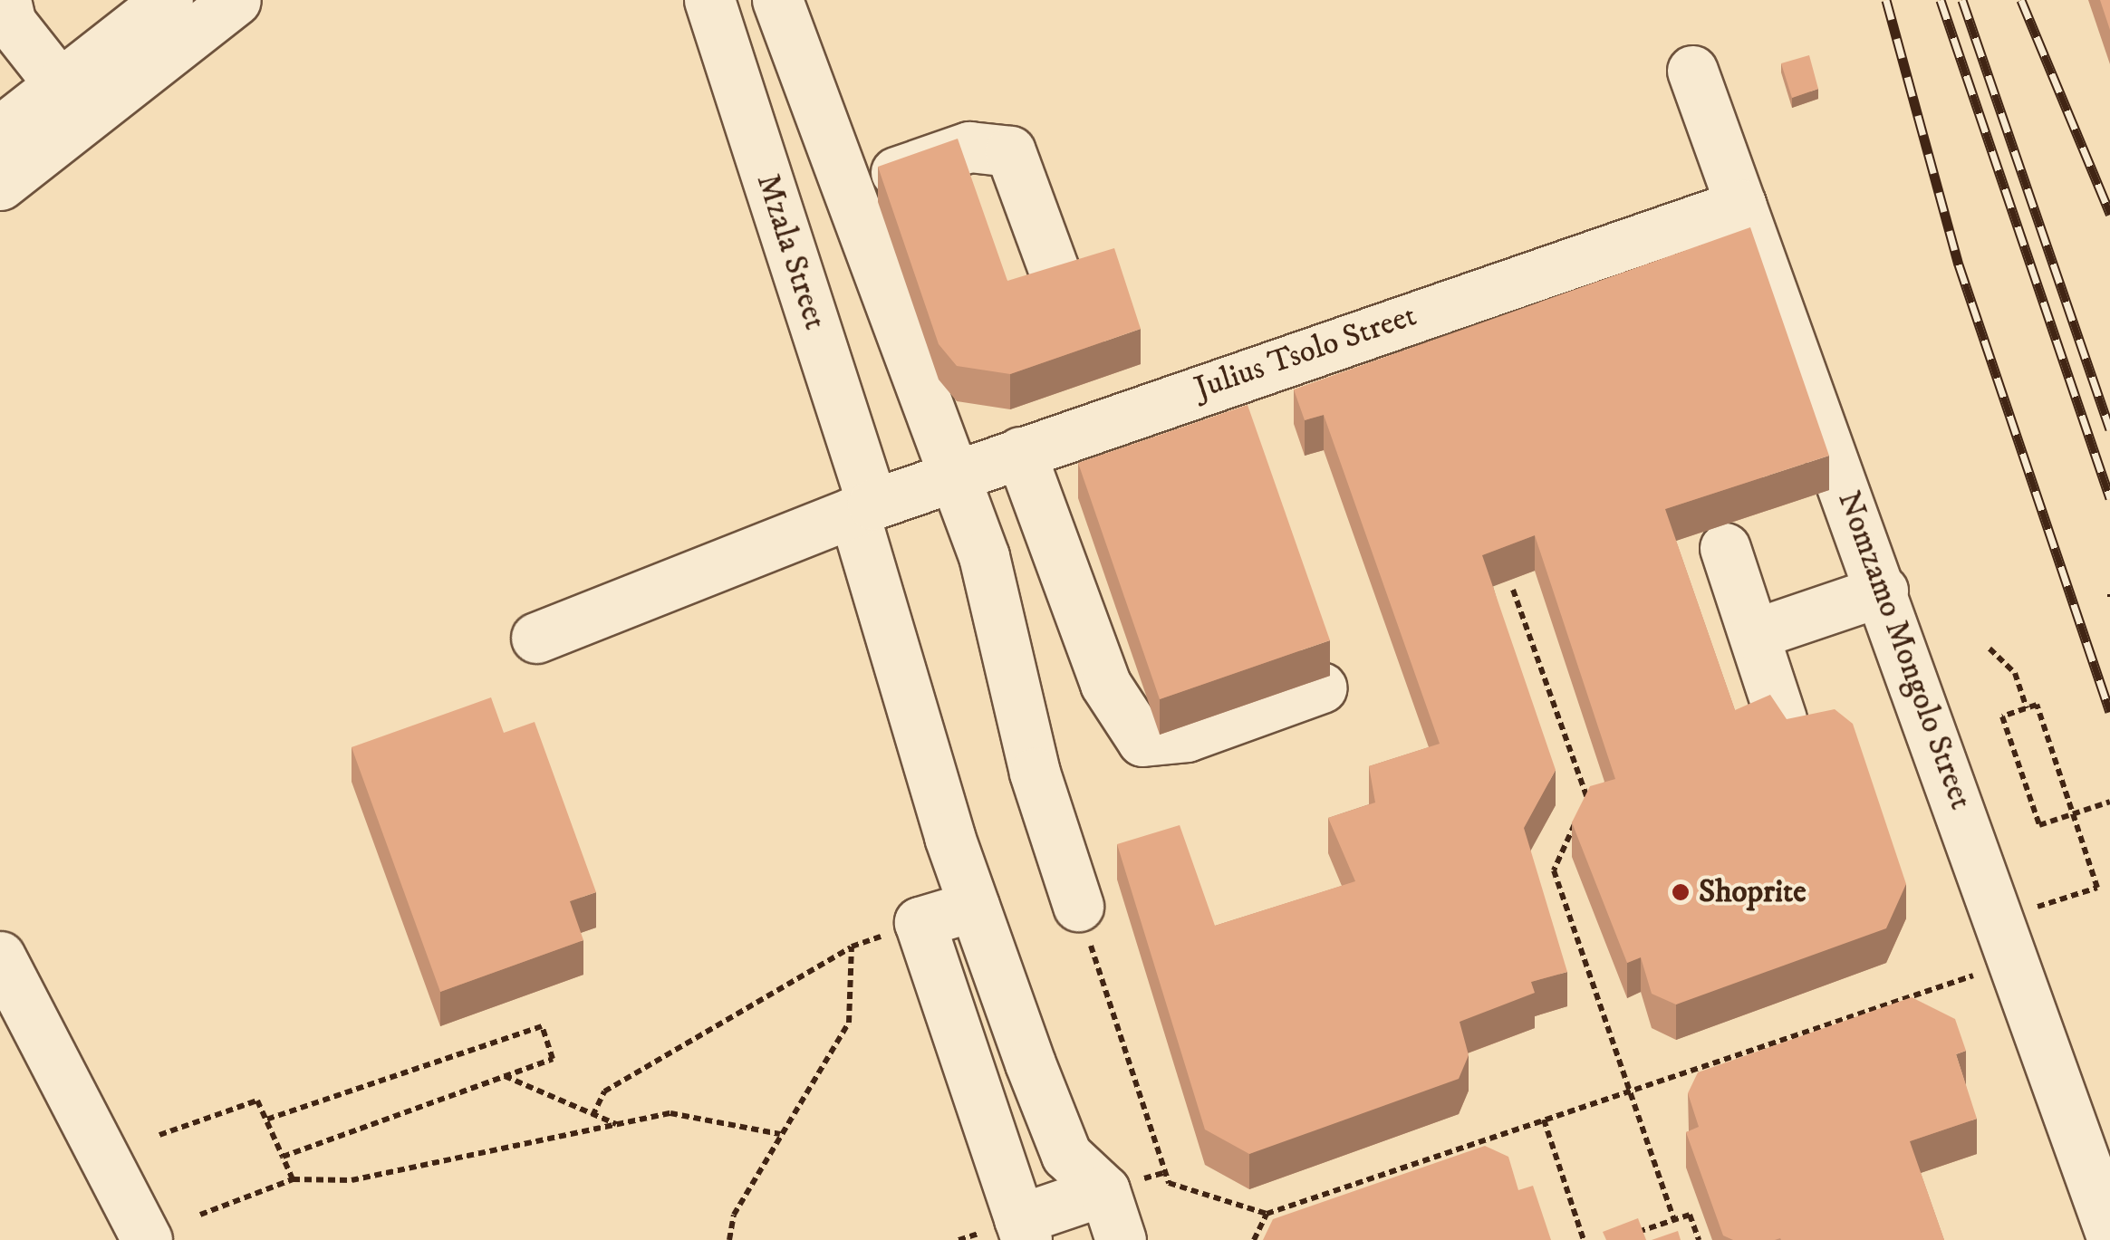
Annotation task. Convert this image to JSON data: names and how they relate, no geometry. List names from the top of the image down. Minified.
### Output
{"streets":{"street":["Mzala Street","Julius Tsolo Street","Nomzamo Mongolo Street"]},"crossings":[["Mzala Street","Julius Tsolo Street"],["Julius Tsolo Street","Nomzamo Mongolo Street"]],"places":["Shoprite"]}
